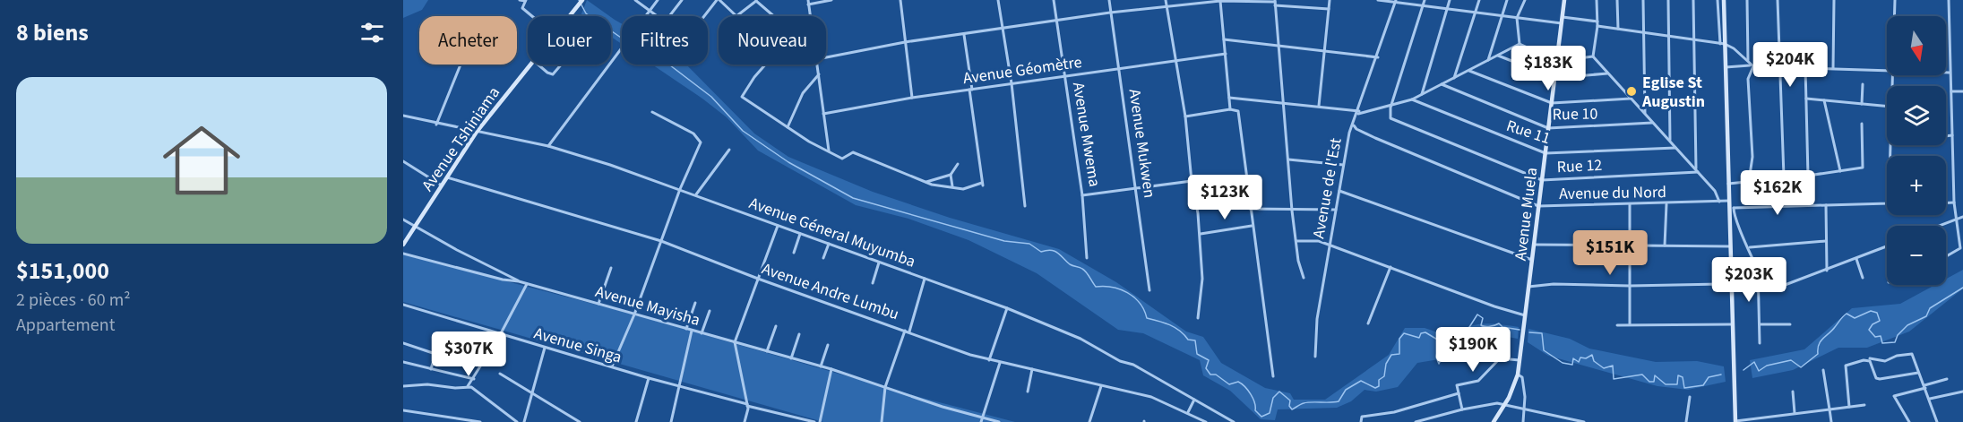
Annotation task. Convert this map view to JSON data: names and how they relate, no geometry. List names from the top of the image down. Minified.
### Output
{"streets":{"street":["Avenue Géomètre","Rue 10","Rue 11","Avenue Mwema","Avenue Tshiniama","Avenue Mukwen","Rue 12","Avenue de l'Est","Avenue du Nord","Avenue Muela","Avenue Géneral Muyumba","Avenue Andre Lumbu","Avenue Mayisha","Avenue Singa"]},"crossings":[["Avenue Géomètre","Avenue Mwema"],["Avenue Géomètre","Avenue Mukwen"],["Rue 10","Avenue Muela"],["Rue 11","Avenue Muela"],["Avenue Mwema","Avenue Mukwen"],["Avenue Tshiniama","Avenue Géneral Muyumba"],["Avenue Tshiniama","Avenue Andre Lumbu"],["Rue 12","Avenue Muela"],["Avenue de l'Est","Avenue du Nord"],["Avenue du Nord","Avenue Muela"]],"places":["Eglise St Augustin"],"north":"bottom","page":{"heading":"8 biens","map_buttons":["+","−"],"chip":["Acheter","Louer","Filtres","Nouveau"],"price":["$204K","$183K","$162K","$123K","$151K","$203K","$190K","$307K"],"list":[{"name":"$151,000","note":"2 pièces · 60 m² · Appartement"}]}}
